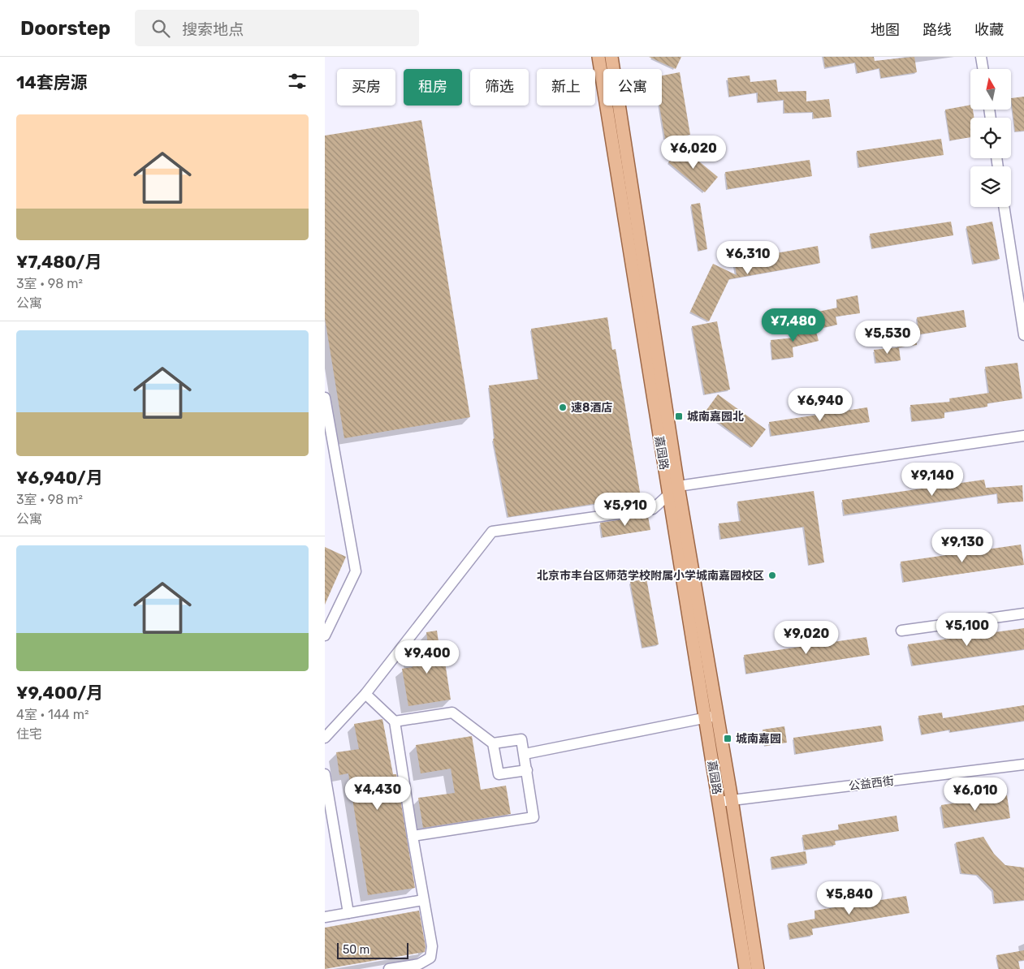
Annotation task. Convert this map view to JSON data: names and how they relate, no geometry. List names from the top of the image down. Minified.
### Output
{"streets":{"main road":["嘉园路"],"street":["公益西街"]},"crossings":[["嘉园路","公益西街"]],"places":{"other":["速8酒店","北京市丰台区师范学校附属小学城南嘉园校区"],"transit":["城南嘉园北","城南嘉园"]},"scale_bar":"50 m","north":"top","page":{"header":"Doorstep","search":"搜索地点","nav":["地图","路线","收藏"],"heading":"14套房源","chip":["买房","租房","筛选","新上","公寓"],"list":[{"name":"¥7,480/月","note":"3室 · 98 m² · 公寓"},{"name":"¥6,940/月","note":"3室 · 98 m² · 公寓"},{"name":"¥9,400/月","note":"4室 · 144 m² · 住宅"}],"price":["¥6,020","¥6,310","¥7,480","¥5,530","¥6,940","¥9,140","¥5,910","¥9,130","¥5,100","¥9,020","¥9,400","¥4,430","¥6,010","¥5,840"],"scale":"50 m"}}
